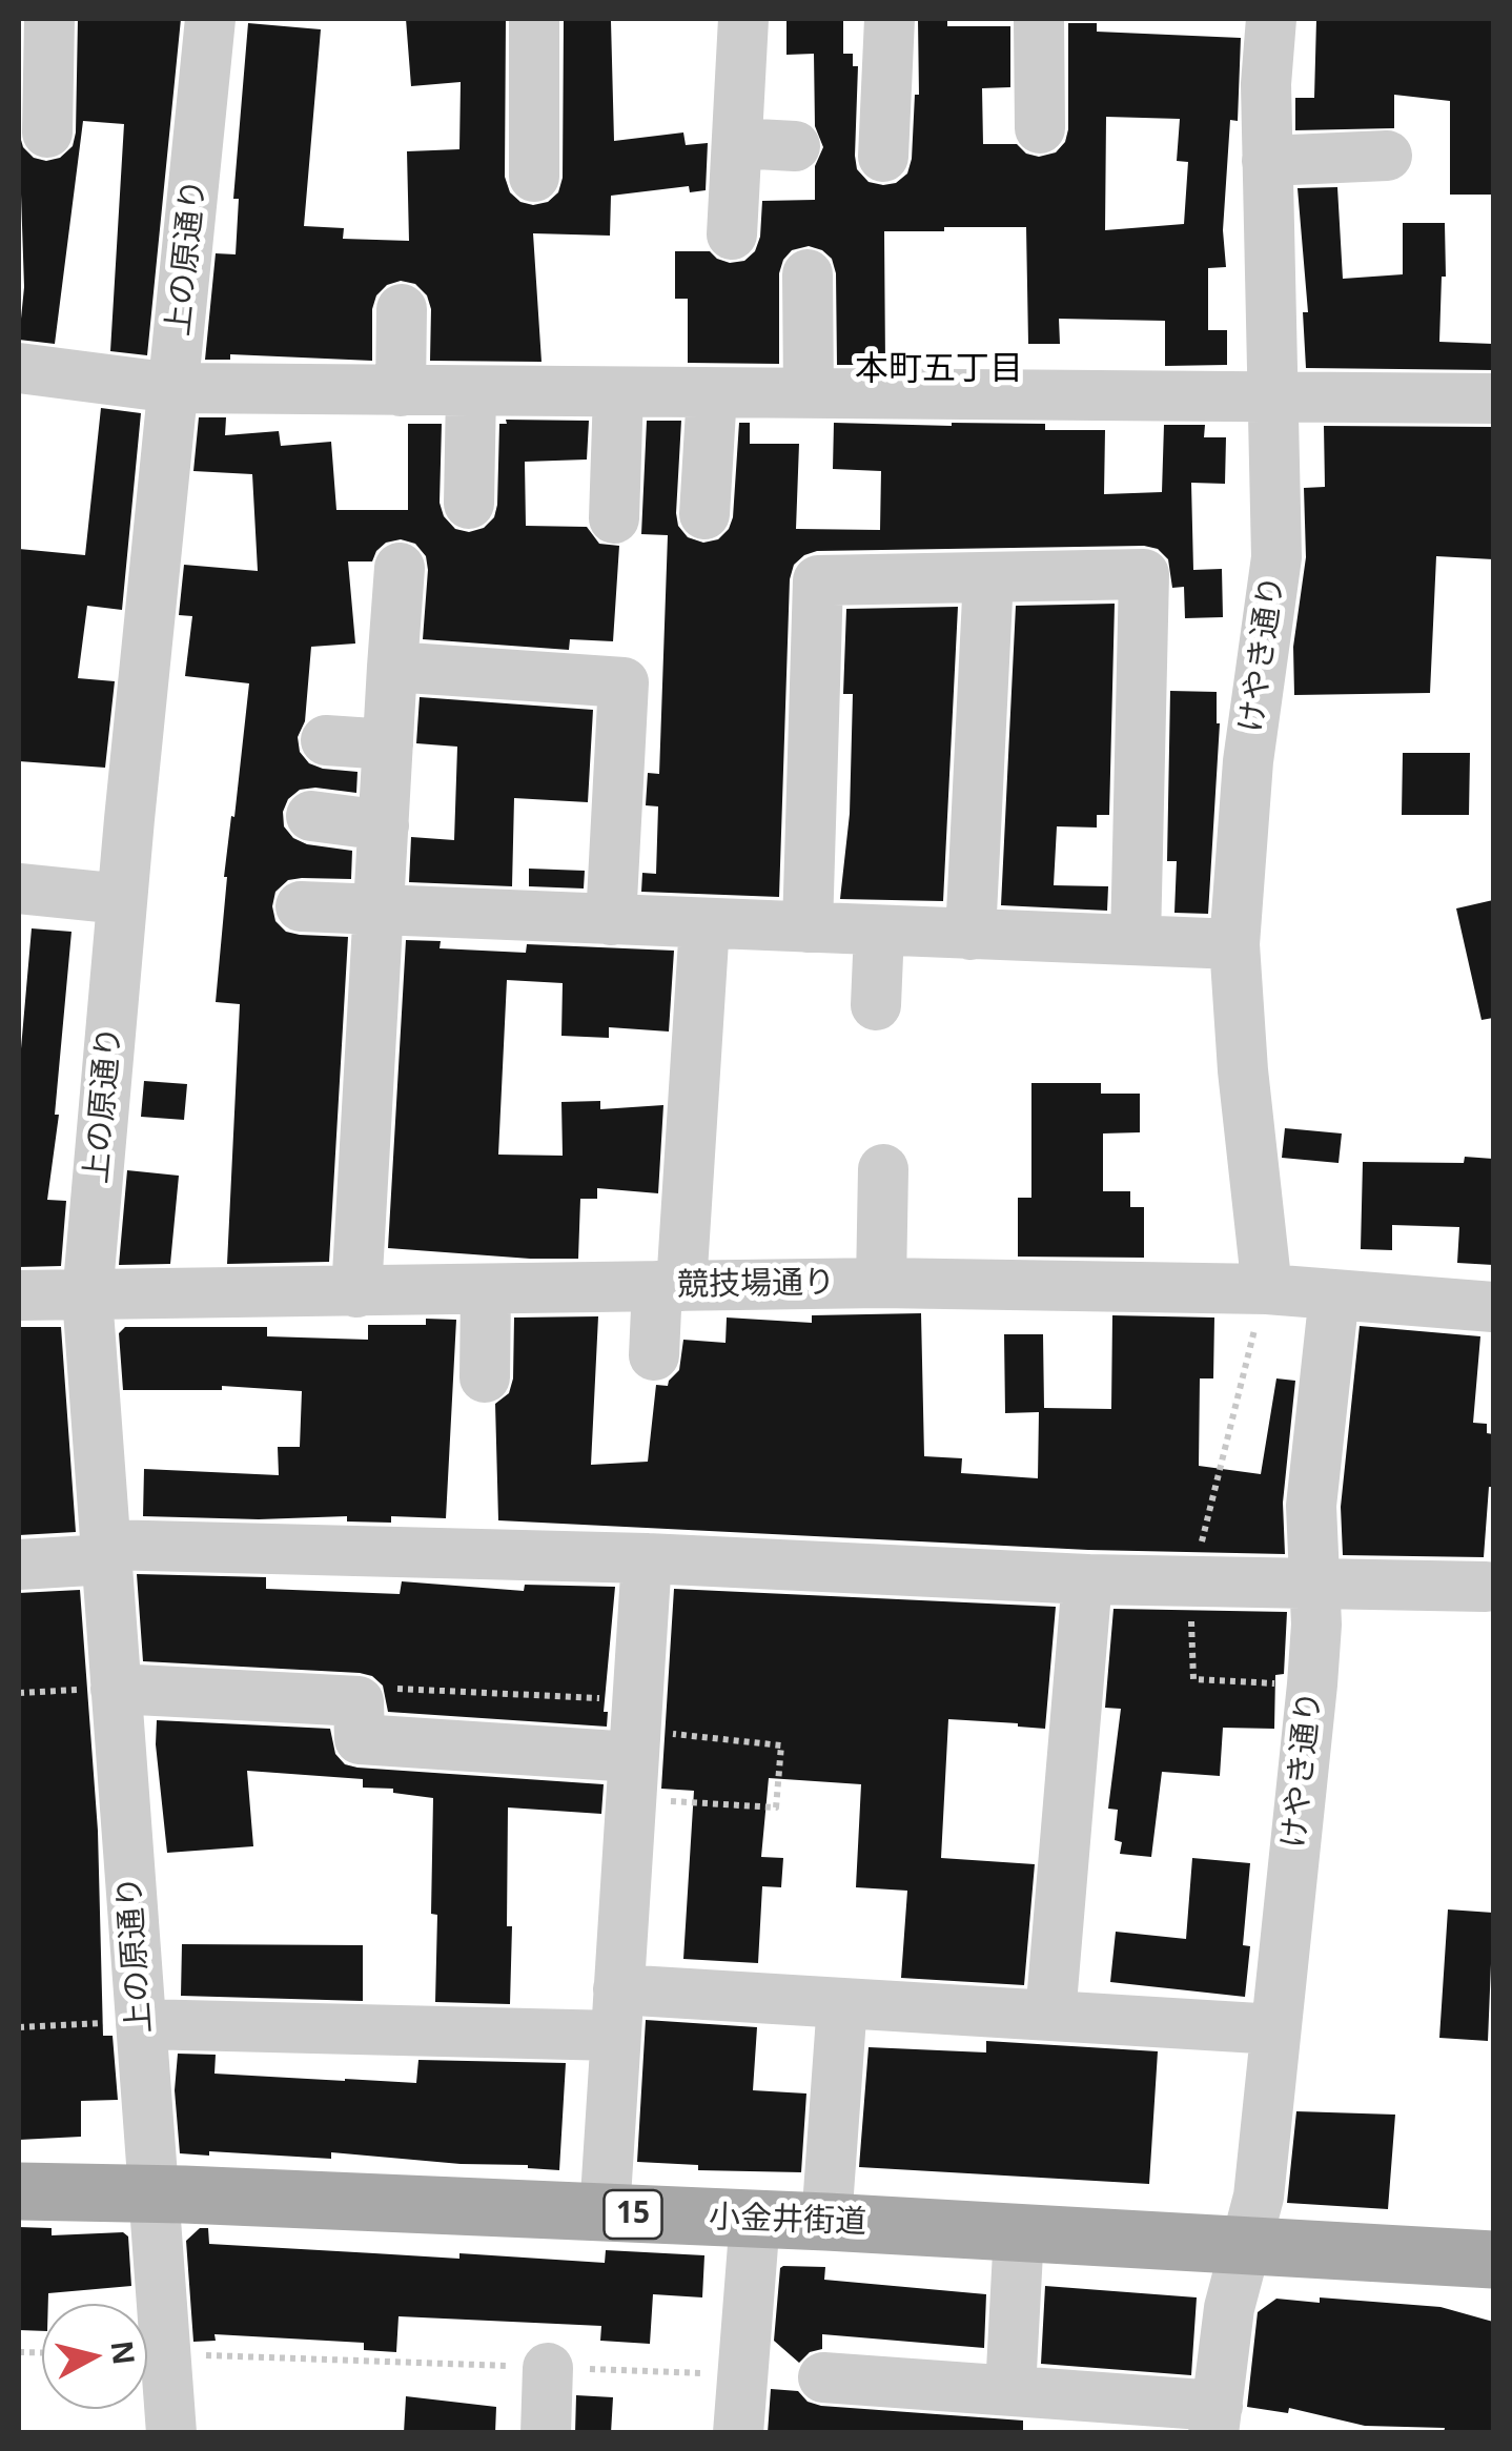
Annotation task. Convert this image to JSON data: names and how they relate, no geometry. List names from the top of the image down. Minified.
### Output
{"streets":{"main road":["15","小金井街道"],"street":["上の原通り","けやき通り","競技場通り"]},"crossings":[["上の原通り","競技場通り"],["上の原通り","小金井街道"],["けやき通り","競技場通り"],["けやき通り","小金井街道"]],"districts":["本町五丁目"],"north":"right"}
